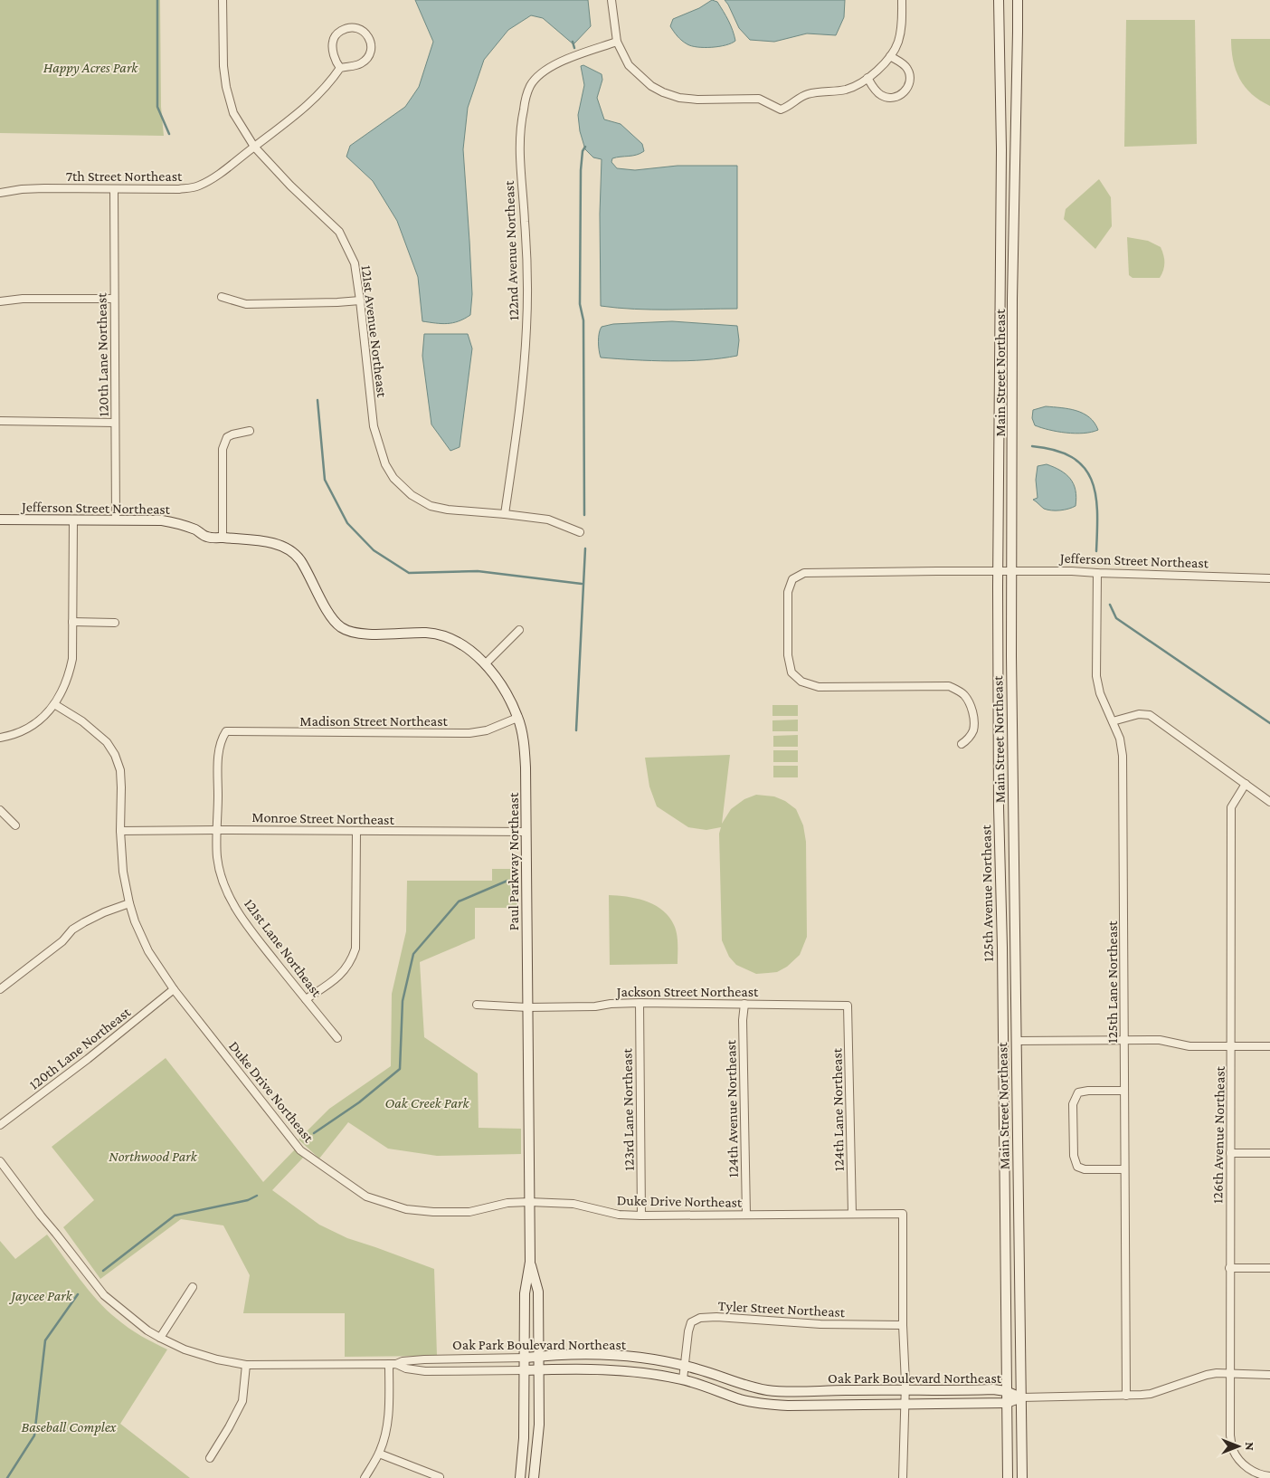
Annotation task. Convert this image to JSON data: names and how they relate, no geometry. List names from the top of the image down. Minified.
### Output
{"streets":{"main road":["Main Street Northeast","Jefferson Street Northeast","Paul Parkway Northeast","125th Avenue Northeast","Oak Park Boulevard Northeast"],"street":["7th Street Northeast","122nd Avenue Northeast","121st Avenue Northeast","120th Lane Northeast","Madison Street Northeast","Monroe Street Northeast","121st Lane Northeast","125th Lane Northeast","Jackson Street Northeast","Duke Drive Northeast","124th Avenue Northeast","123rd Lane Northeast","124th Lane Northeast","126th Avenue Northeast","Tyler Street Northeast"]},"crossings":[["7th Street Northeast","121st Avenue Northeast"],["7th Street Northeast","120th Lane Northeast"],["122nd Avenue Northeast","121st Avenue Northeast"],["120th Lane Northeast","Jefferson Street Northeast"],["120th Lane Northeast","Duke Drive Northeast"],["Main Street Northeast","Jefferson Street Northeast"],["Main Street Northeast","125th Avenue Northeast"],["Main Street Northeast","Oak Park Boulevard Northeast"],["Jefferson Street Northeast","Madison Street Northeast"],["Jefferson Street Northeast","Paul Parkway Northeast"],["Jefferson Street Northeast","125th Avenue Northeast"],["Jefferson Street Northeast","125th Lane Northeast"],["Madison Street Northeast","Paul Parkway Northeast"],["Madison Street Northeast","121st Lane Northeast"],["Monroe Street Northeast","Paul Parkway Northeast"],["Monroe Street Northeast","121st Lane Northeast"],["Monroe Street Northeast","Duke Drive Northeast"],["Paul Parkway Northeast","Jackson Street Northeast"],["Paul Parkway Northeast","Duke Drive Northeast"],["Paul Parkway Northeast","Oak Park Boulevard Northeast"],["Jackson Street Northeast","124th Avenue Northeast"],["Jackson Street Northeast","123rd Lane Northeast"],["Jackson Street Northeast","124th Lane Northeast"],["Duke Drive Northeast","124th Avenue Northeast"],["Duke Drive Northeast","123rd Lane Northeast"],["Duke Drive Northeast","124th Lane Northeast"],["Duke Drive Northeast","Tyler Street Northeast"],["Tyler Street Northeast","Oak Park Boulevard Northeast"]],"parks":["Happy Acres Park","Oak Creek Park","Northwood Park","Jaycee Park","Baseball Complex"],"north":"right"}
